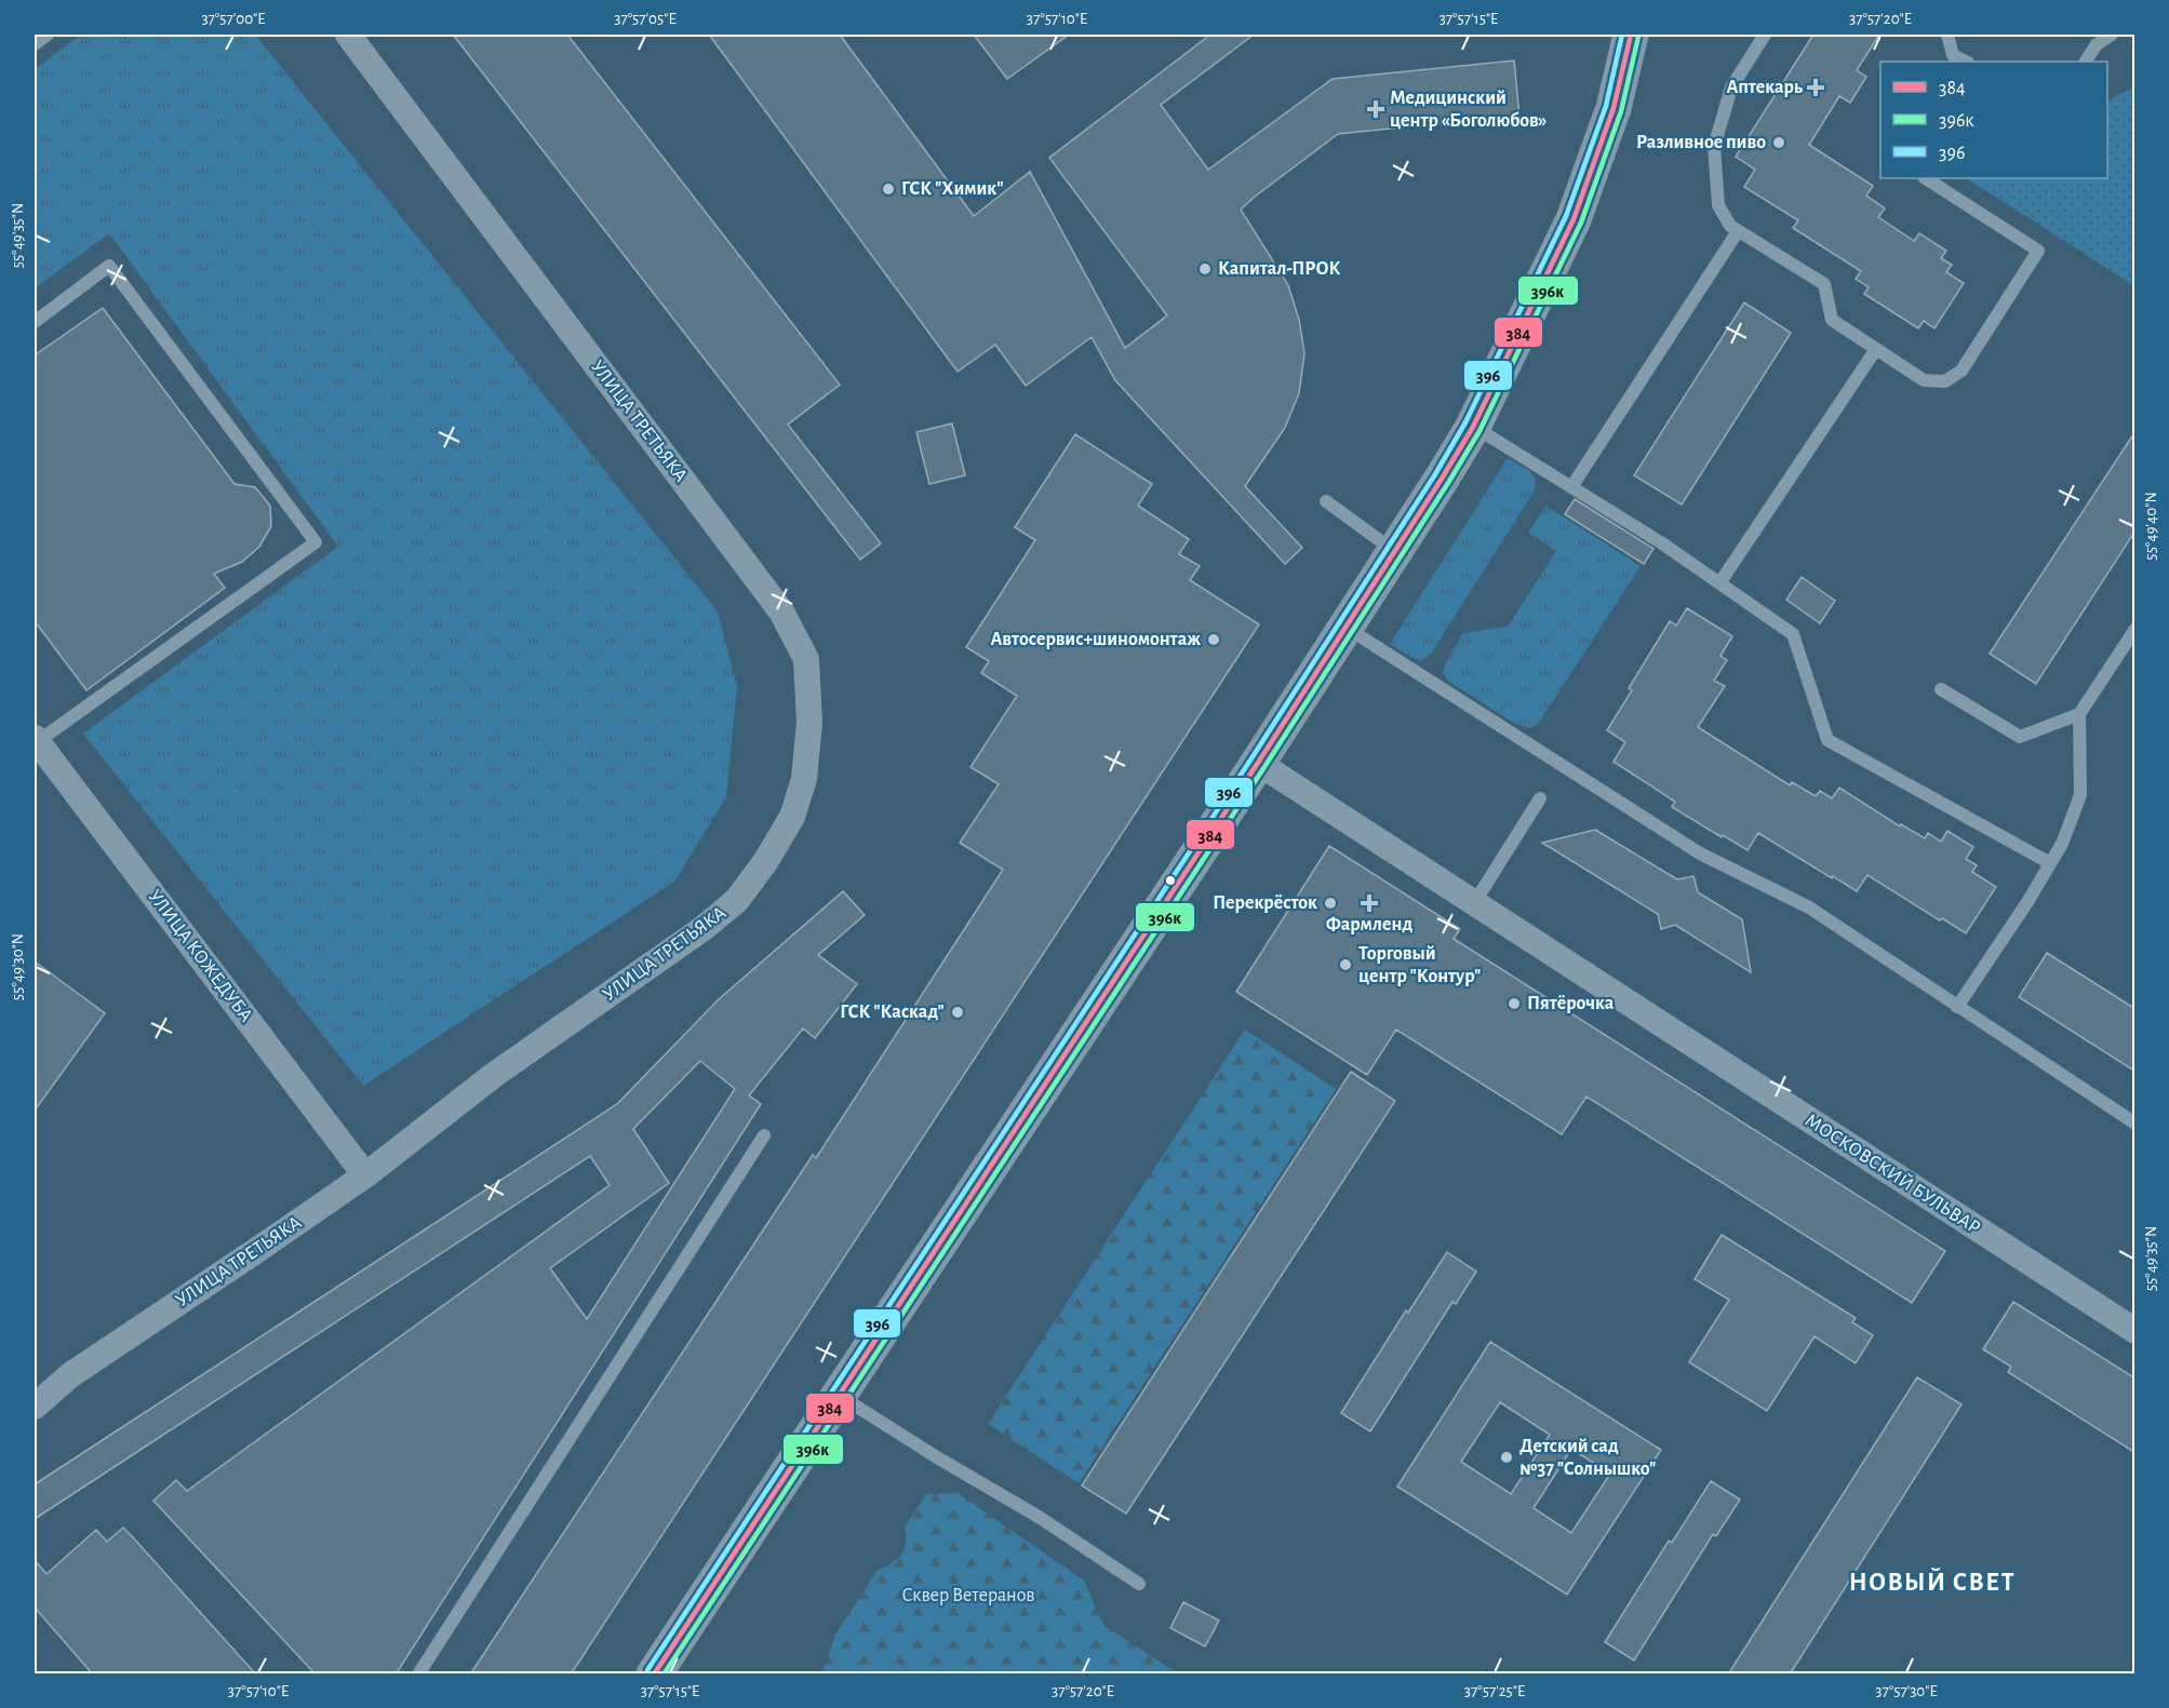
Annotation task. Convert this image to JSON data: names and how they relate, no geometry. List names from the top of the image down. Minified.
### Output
{"streets":{"street":["УЛИЦА ТРЕТЬЯКА","УЛИЦА КОЖЕДУБА","МОСКОВСКИЙ БУЛЬВАР"]},"crossings":[["УЛИЦА ТРЕТЬЯКА","УЛИЦА КОЖЕДУБА"]],"districts":["НОВЫЙ СВЕТ"],"parks":["Сквер Ветеранов"],"places":{"health":["Аптекарь","Медицинский центр «Боголюбов»","Фармленд"],"other":["Разливное пиво","ГСК \"Химик\"","Капитал-ПРОК","Автосервис+шиномонтаж","Перекрёсток","Торговый центр \"Контур\"","Пятёрочка","ГСК \"Каскад\"","Детский сад №37 \"Солнышко\""]},"lines":["transit line 384","transit line 396","transit line 396к"],"legend":["384","396к","396"],"coordinates":["37°57'00\"E","37°57'05\"E","37°57'10\"E","37°57'15\"E","37°57'20\"E","55°49'35\"N","55°49'40\"N","55°49'30\"N","37°57'25\"E","37°57'30\"E"]}
